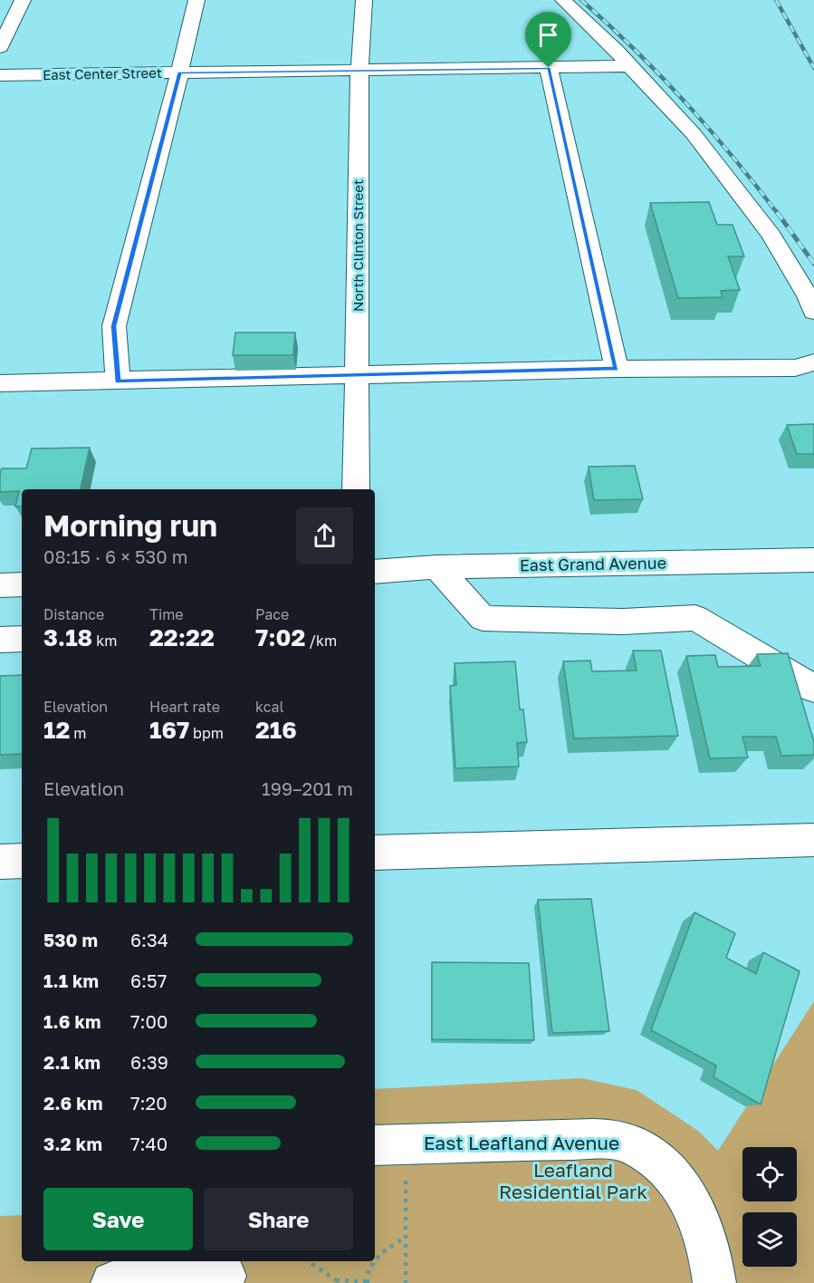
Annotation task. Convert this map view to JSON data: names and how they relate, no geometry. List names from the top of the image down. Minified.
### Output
{"streets":{"street":["East Center Street","North Clinton Street","East Grand Avenue","East Leafland Avenue"]},"crossings":[["East Center Street","North Clinton Street"]],"parks":["Leafland Residential Park"],"page":{"heading":["Morning run","08:15 · 6 × 530 m"],"stats":[["Distance","3.18 km"],["Time","22:22"],["Pace","7:02 /km"],["Elevation","12 m"],["Heart rate","167 bpm"],["kcal","216"]],"chart":["Elevation","199–201 m"],"list":[{"name":"530 m","note":"6:34"},{"name":"1.1 km","note":"6:57"},{"name":"1.6 km","note":"7:00"},{"name":"2.1 km","note":"6:39"},{"name":"2.6 km","note":"7:20"},{"name":"3.2 km","note":"7:40"}],"buttons":["Save","Share"]}}
